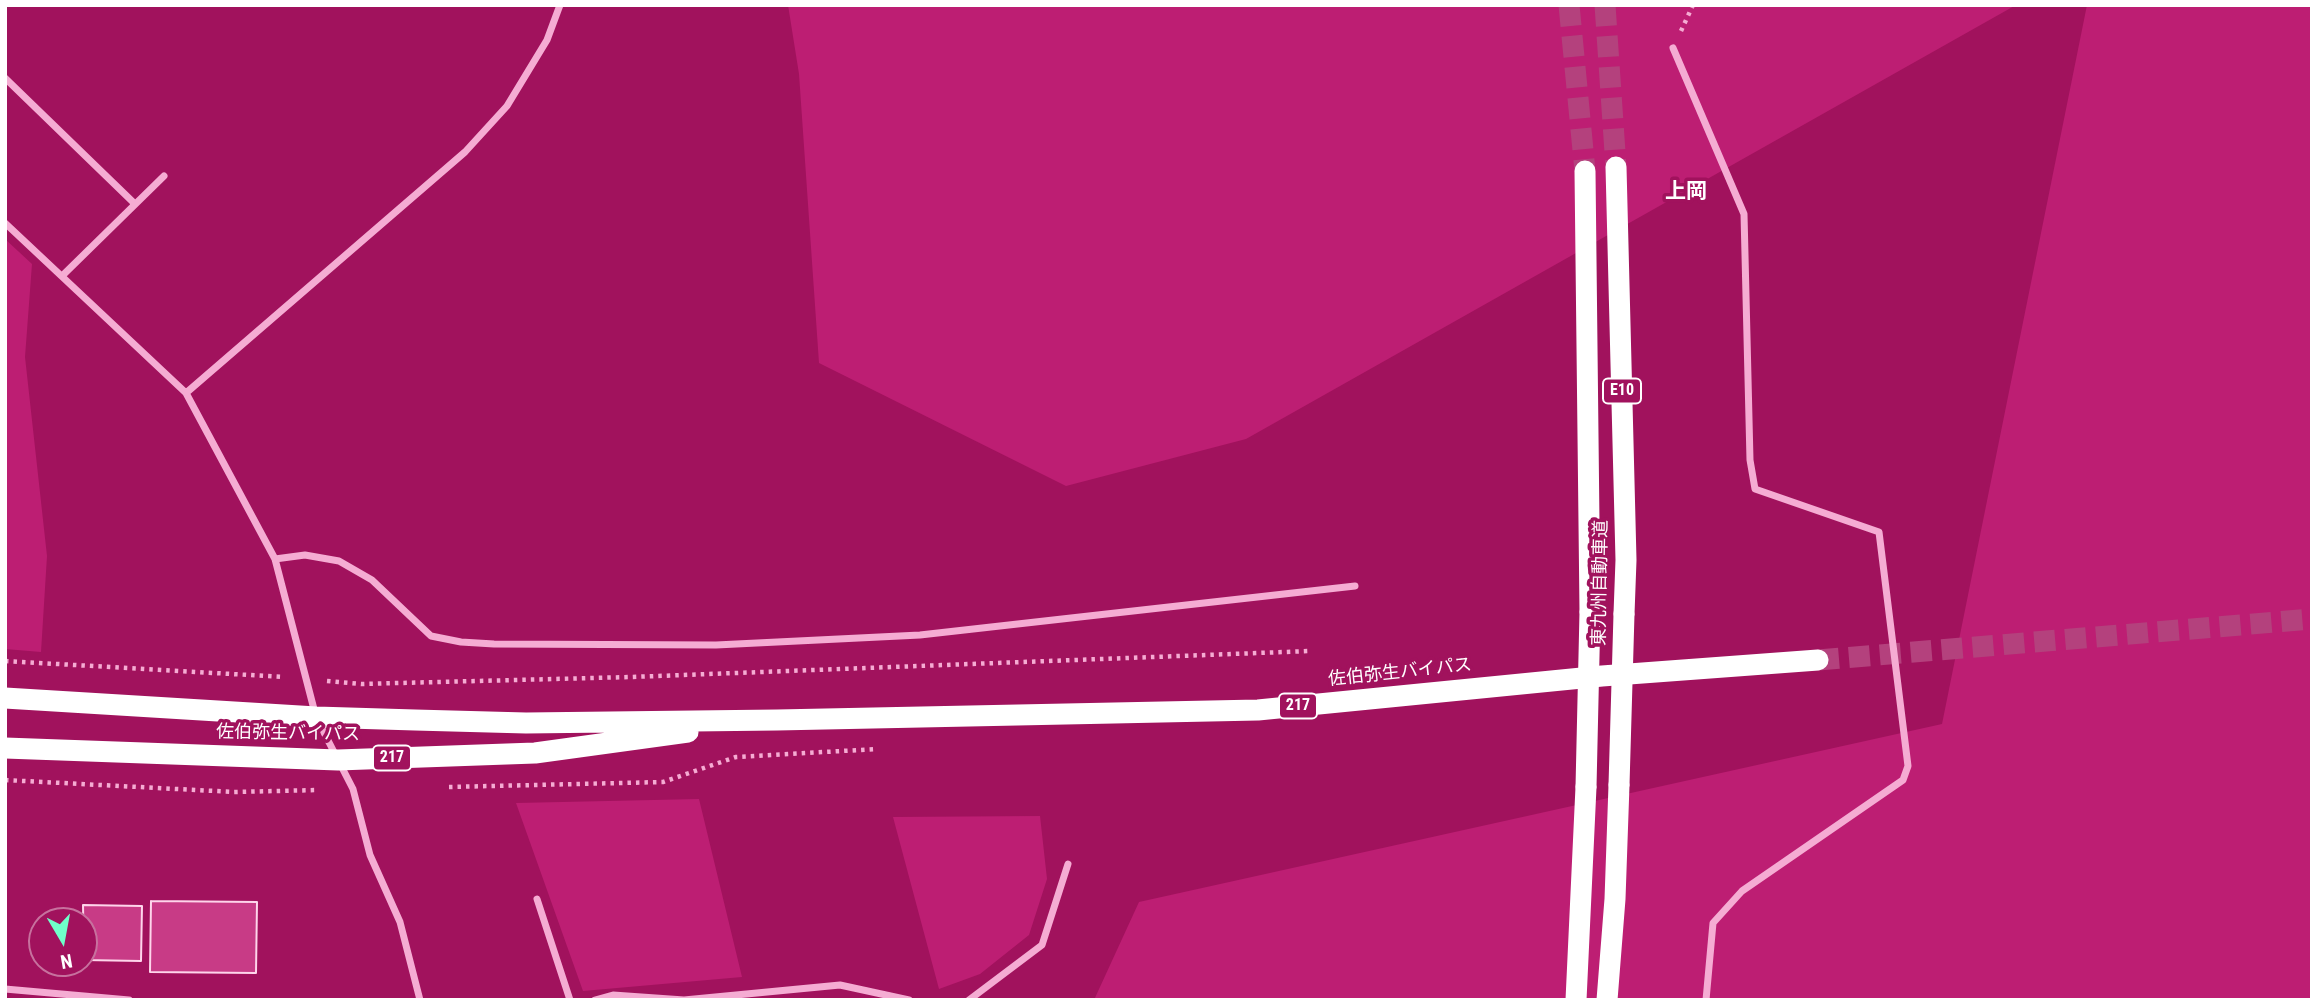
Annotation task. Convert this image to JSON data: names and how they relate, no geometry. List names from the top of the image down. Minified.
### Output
{"streets":{"highway":["E10","東九州自動車道","佐伯弥生バイパス","217"]},"districts":["上岡"],"north":"bottom"}
